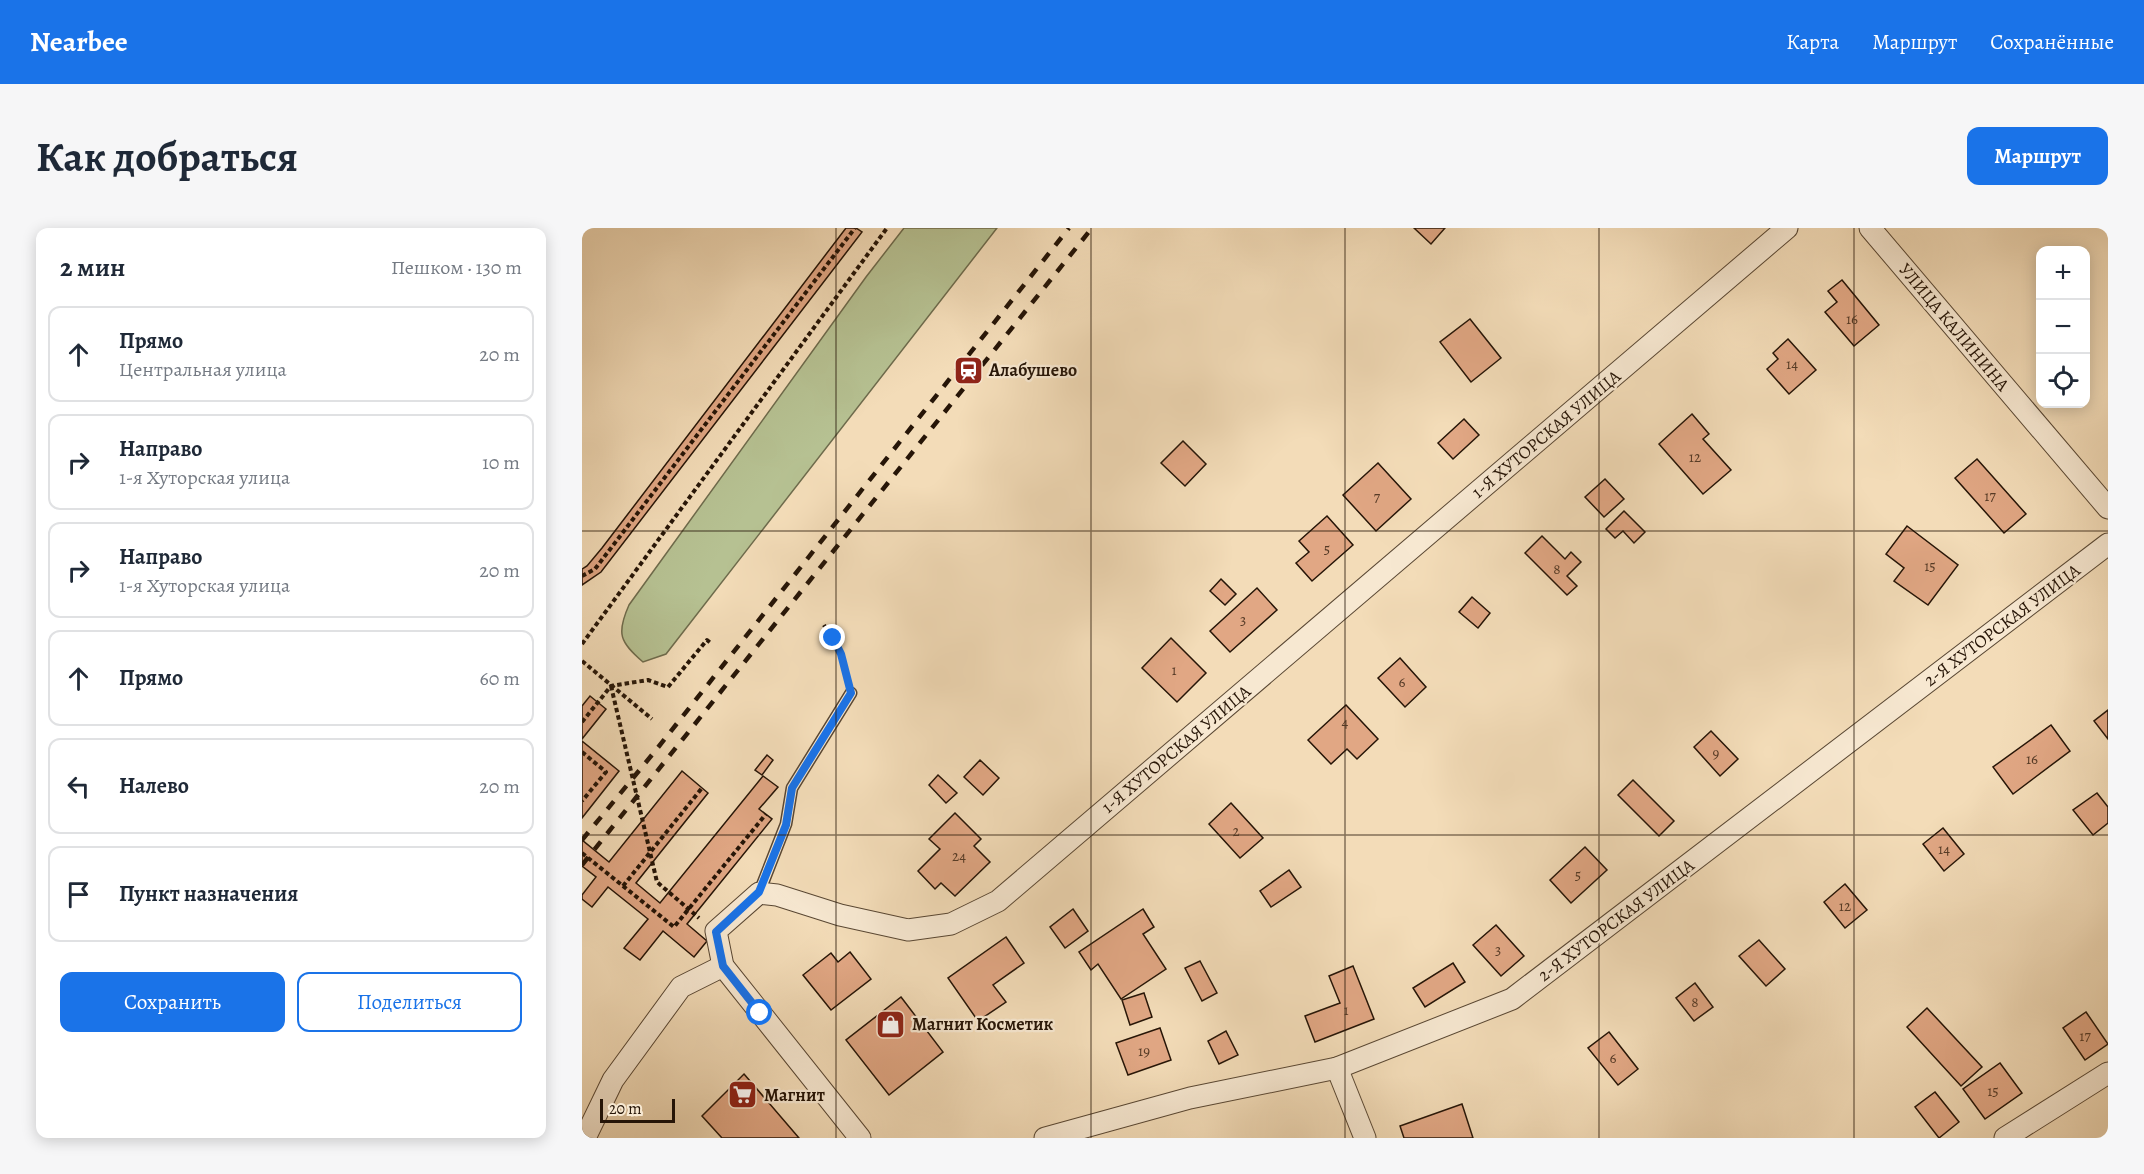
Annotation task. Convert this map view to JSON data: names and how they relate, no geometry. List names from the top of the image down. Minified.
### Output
{"streets":{"street":["УЛИЦА КАЛИНИНА","1-Я ХУТОРСКАЯ УЛИЦА","2-Я ХУТОРСКАЯ УЛИЦА"]},"places":{"station":["Алабушево"],"shop":["Магнит Косметик"],"supermarket":["Магнит"]},"house_numbers":["16","14","12","17","7","5","15","8","3","1","6","4","9","16","2","14","24","5","12","3","8","1","17","19","6","15"],"scale_bar":"20 m","page":{"header":"Nearbee","nav":["Карта","Маршрут","Сохранённые"],"buttons":["Маршрут",["Сохранить","Поделиться"]],"title":"Как добраться","heading":["2 мин","Пешком · 130 m"],"map_buttons":["+","−"],"list":[["Прямо","Центральная улица","20 m"],["Направо","1-я Хуторская улица","10 m"],["Направо","1-я Хуторская улица","20 m"],["Прямо","60 m"],["Налево","20 m"],"Пункт назначения"],"scale":"20 m"}}
